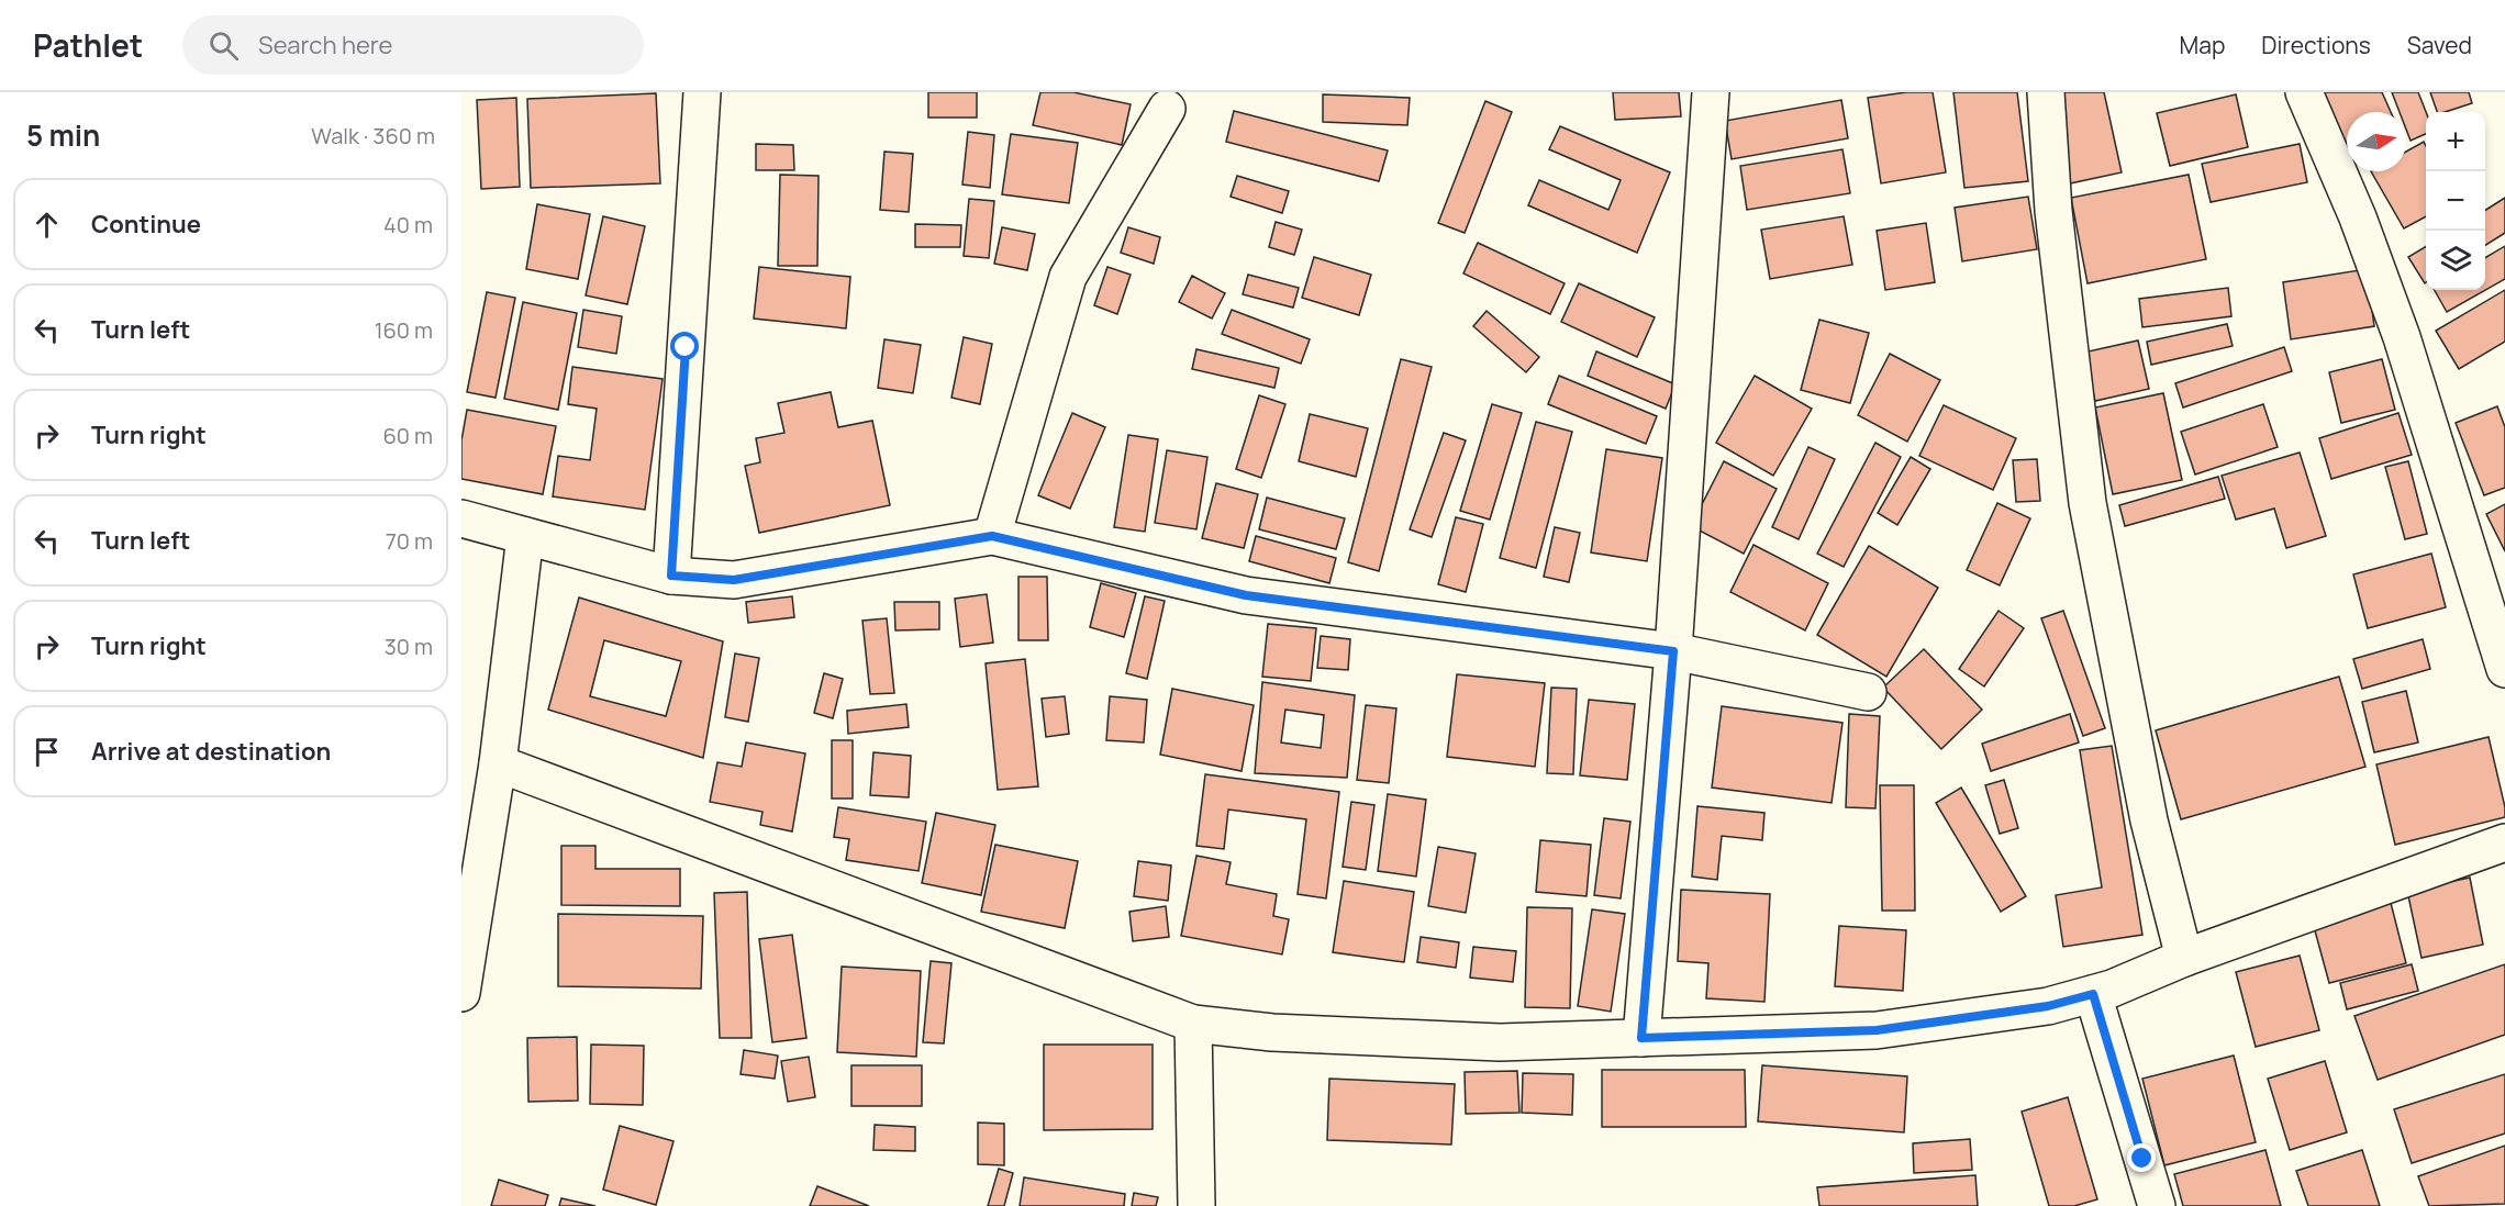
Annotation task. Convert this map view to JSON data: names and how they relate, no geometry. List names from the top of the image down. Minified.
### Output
{"north":"right","page":{"header":"Pathlet","search":"Search here","nav":["Map","Directions","Saved"],"heading":["5 min","Walk · 360 m"],"map_buttons":["+","−"],"list":[["Continue","40 m"],["Turn left","160 m"],["Turn right","60 m"],["Turn left","70 m"],["Turn right","30 m"],"Arrive at destination"]}}
